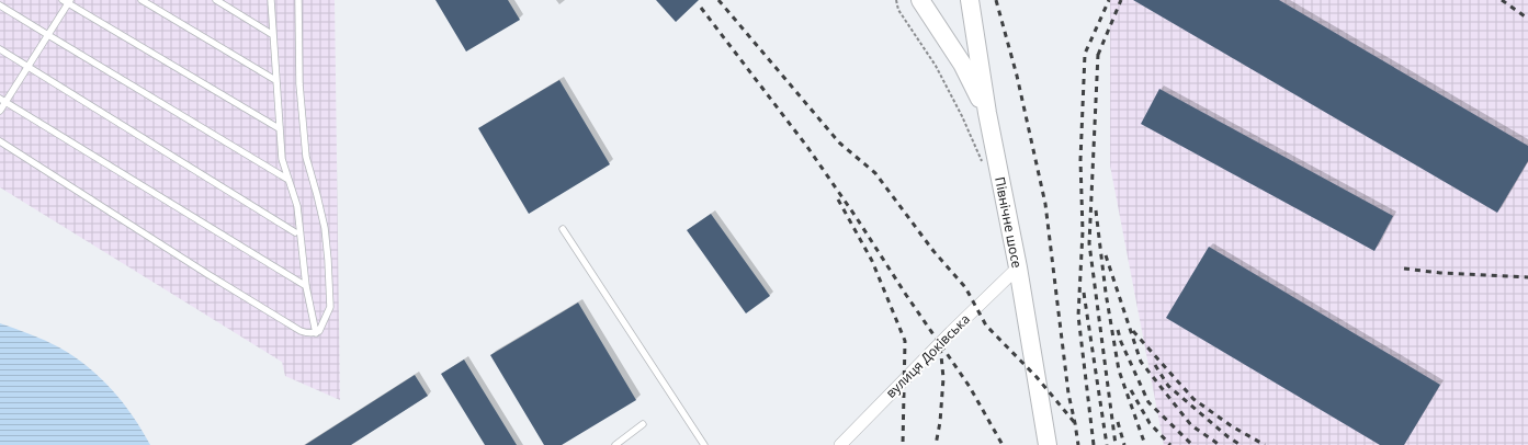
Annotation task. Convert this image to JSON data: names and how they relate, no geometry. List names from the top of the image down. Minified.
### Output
{"streets":{"main road":["Північне шосе"],"street":["вулиця Доківська"]},"crossings":[["Північне шосе","вулиця Доківська"]]}
